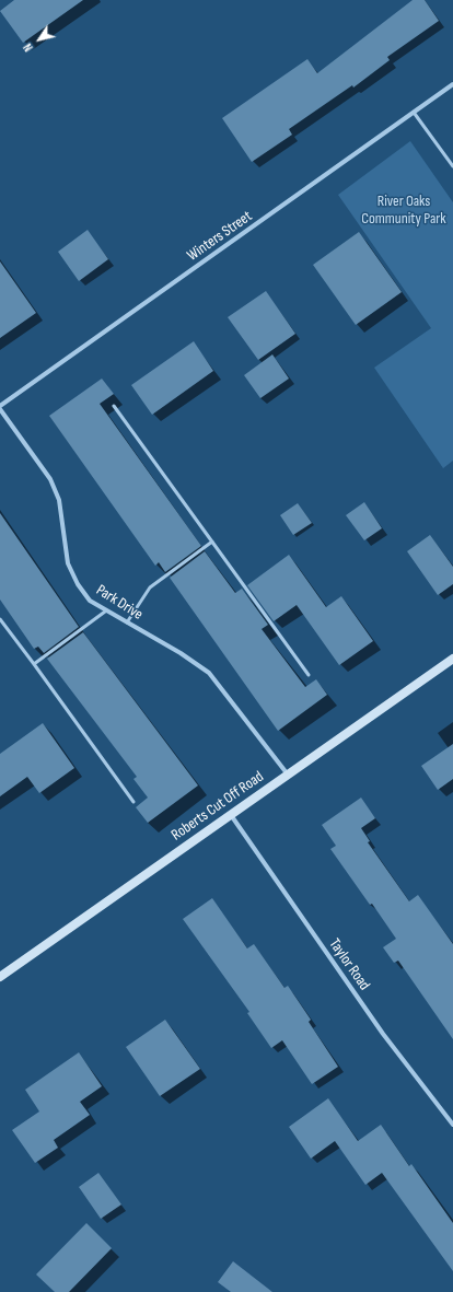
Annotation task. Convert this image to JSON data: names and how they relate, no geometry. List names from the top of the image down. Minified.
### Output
{"streets":{"street":["Winters Street","Park Drive","Roberts Cut Off Road","Taylor Road"]},"crossings":[["Park Drive","Roberts Cut Off Road"],["Roberts Cut Off Road","Taylor Road"]],"parks":["River Oaks Community Park"],"north":"bottom left"}
